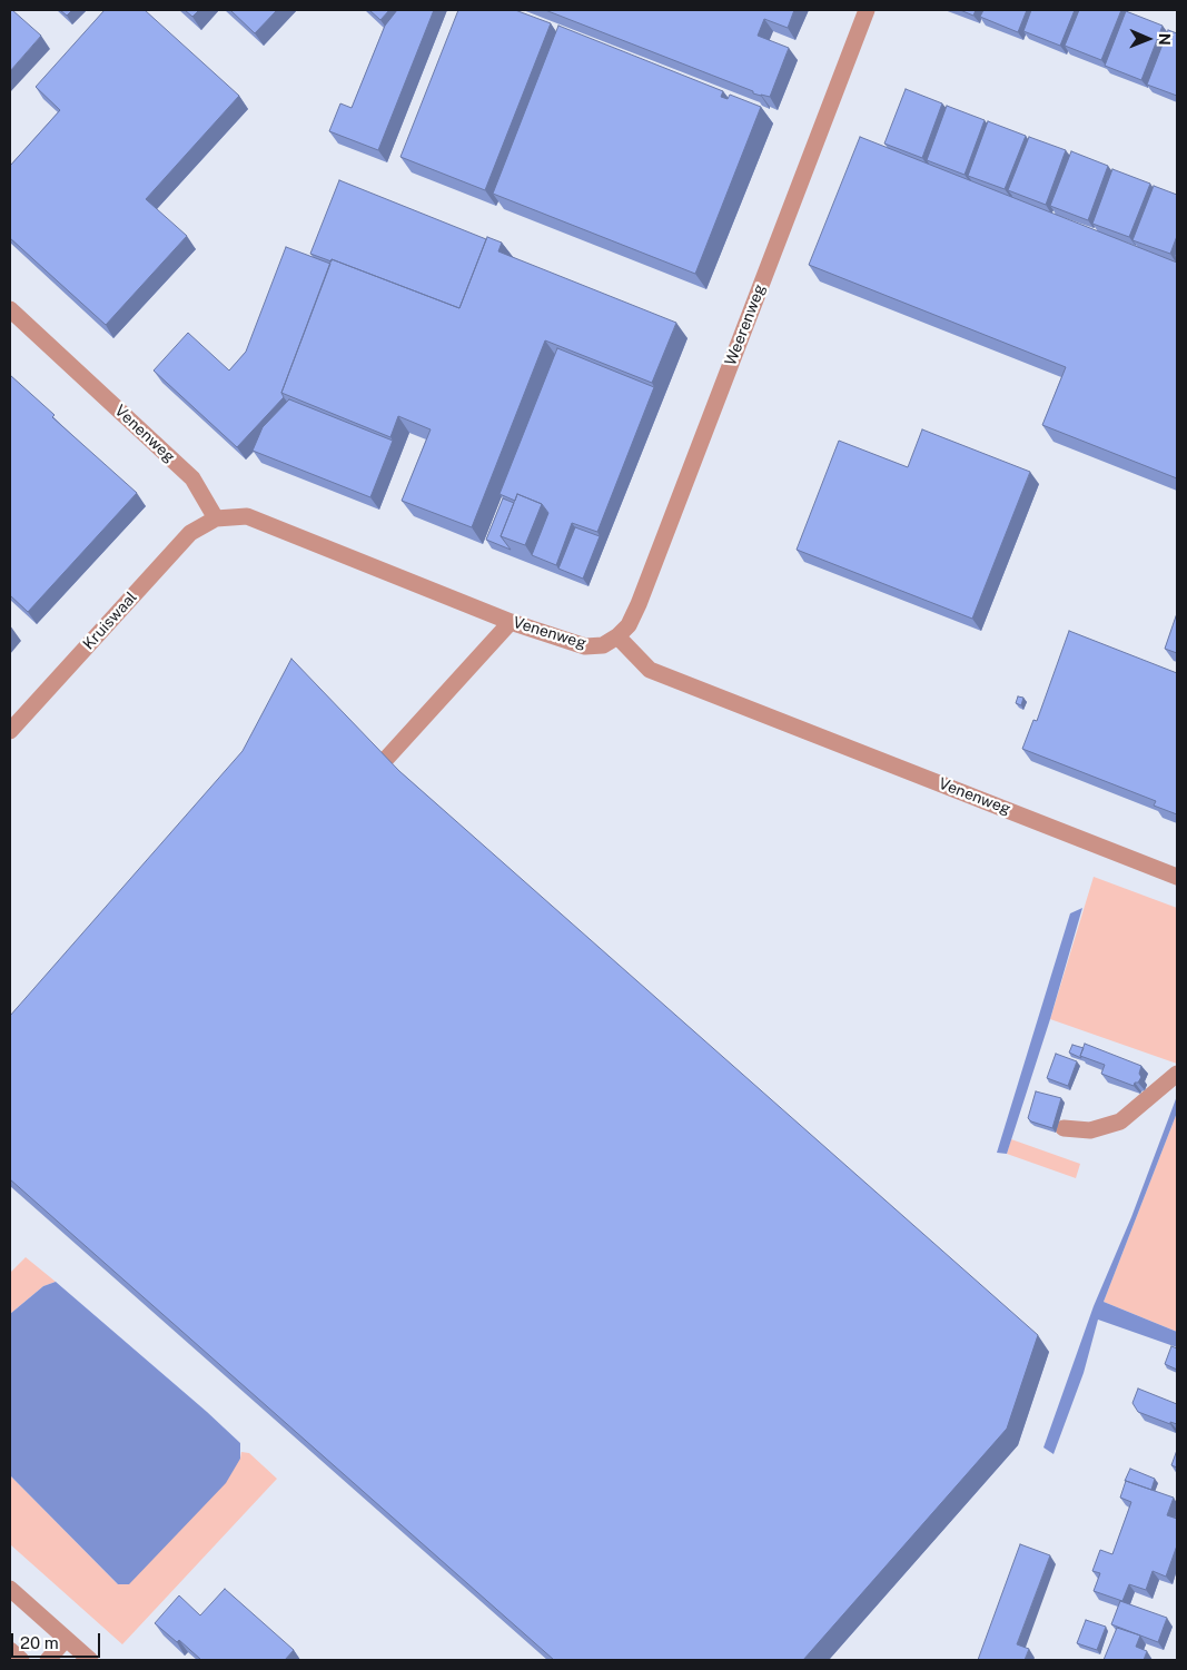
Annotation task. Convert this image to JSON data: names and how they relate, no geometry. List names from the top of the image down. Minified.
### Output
{"streets":{"street":["Weerenweg","Venenweg","Kruiswaal"]},"crossings":[["Weerenweg","Venenweg"],["Venenweg","Kruiswaal"]],"scale_bar":"20 m","north":"right"}
